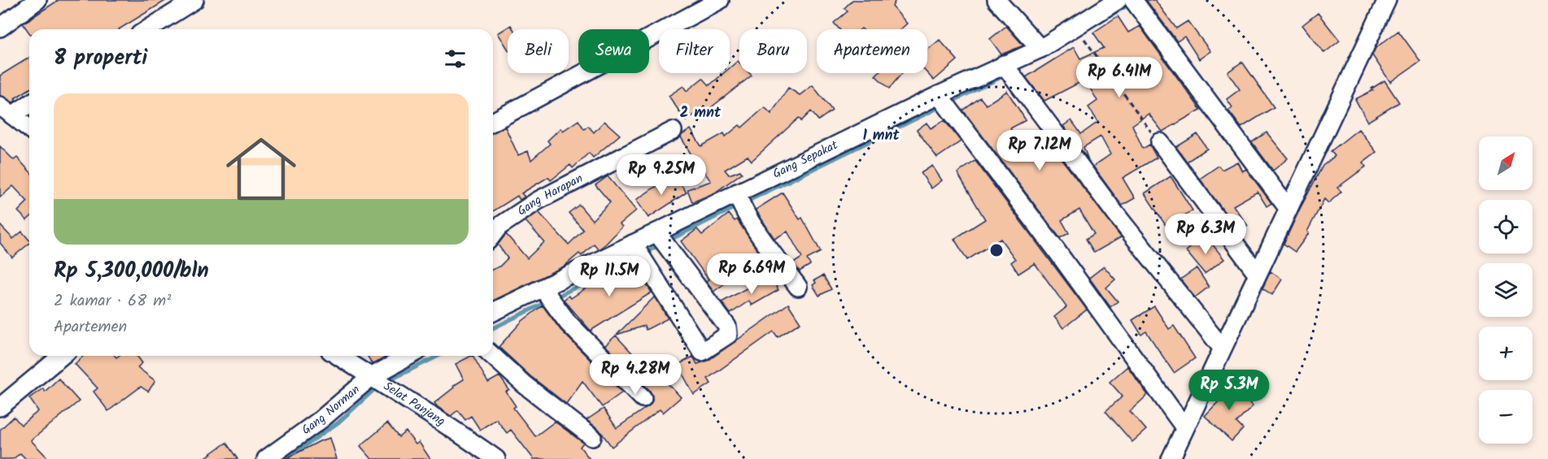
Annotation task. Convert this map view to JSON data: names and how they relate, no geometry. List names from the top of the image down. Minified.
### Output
{"streets":{"street":["Gang Sepakat","Gang Harapan","Selat Panjang","Gang Norman"]},"crossings":[["Selat Panjang","Gang Norman"]],"north":"top right","page":{"chip":["Beli","Sewa","Filter","Baru","Apartemen"],"heading":"8 properti","price":["Rp 6.41M","Rp 7.12M","Rp 9.25M","Rp 6.3M","Rp 6.69M","Rp 11.5M","Rp 4.28M","Rp 5.3M"],"list":[{"name":"Rp 5,300,000/bln","note":"2 kamar · 68 m² · Apartemen"}],"map_buttons":["+","−"]},"rings":["2 mnt","1 mnt"]}
